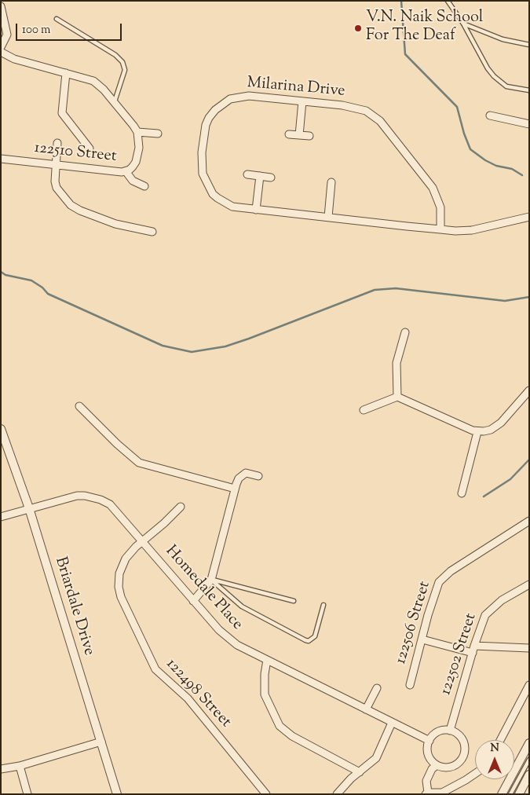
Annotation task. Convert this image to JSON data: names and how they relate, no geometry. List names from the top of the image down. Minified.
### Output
{"streets":{"street":["Milarina Drive","122510 Street","Homedale Place","Briardale Drive","122506 Street","122502 Street","122498 Street"]},"crossings":[["Homedale Place","Briardale Drive"],["Homedale Place","122502 Street"],["Homedale Place","122498 Street"]],"places":["V.N. Naik School For The Deaf"],"scale_bar":"100 m","north":"top"}
